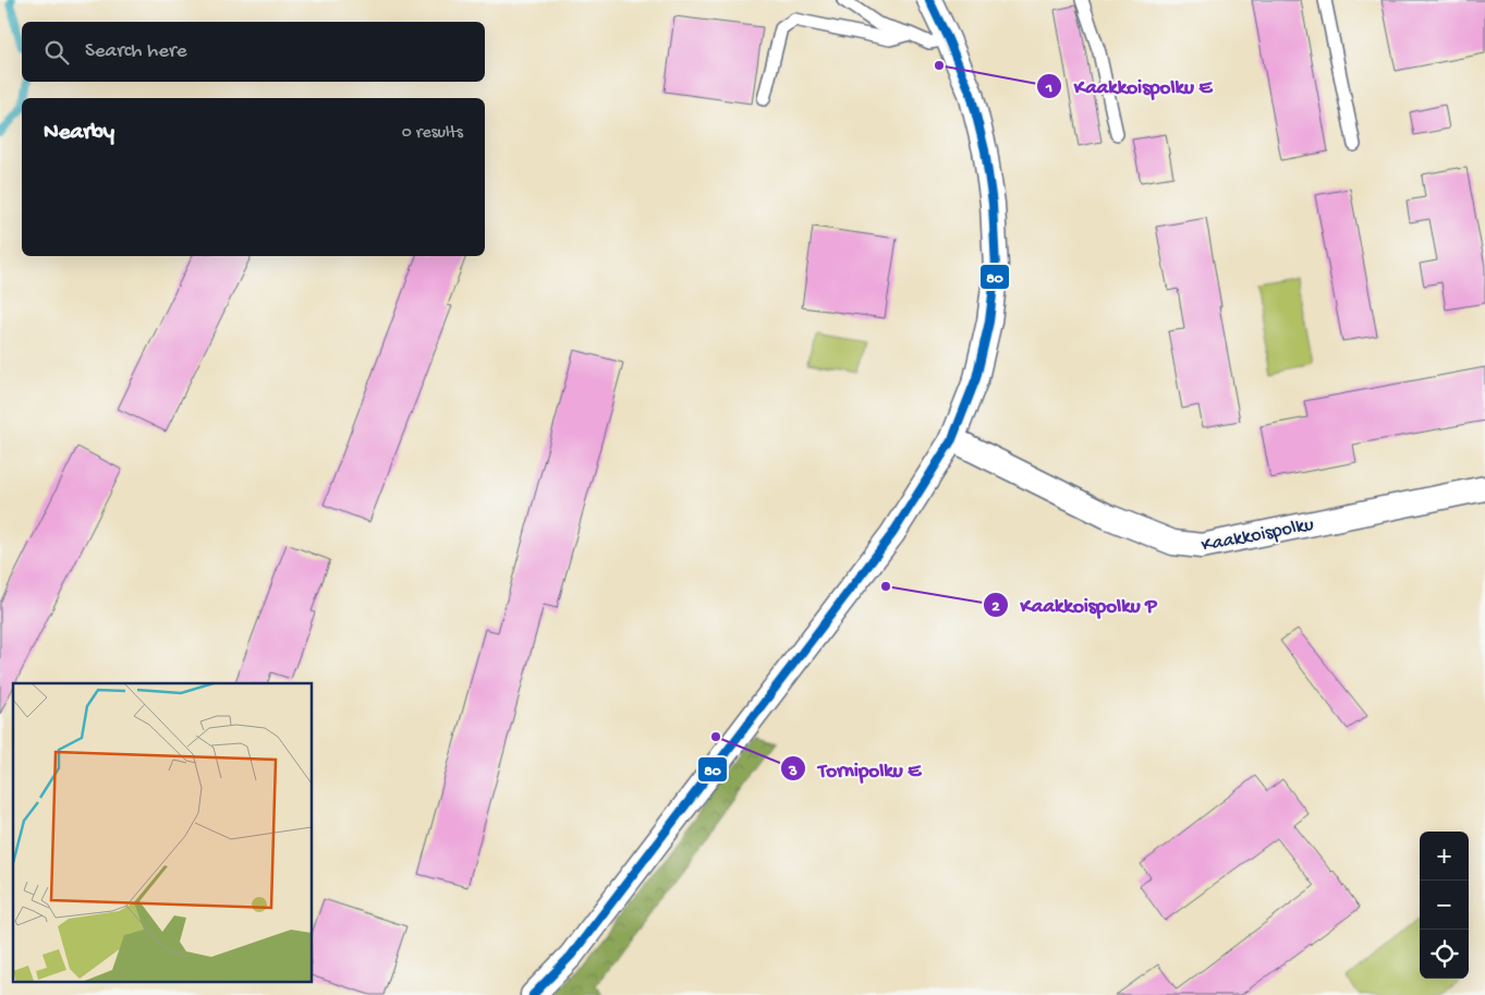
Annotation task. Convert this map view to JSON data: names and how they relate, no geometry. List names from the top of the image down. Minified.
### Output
{"streets":{"street":["Kaakkoispolku"]},"places":["Kaakkoispolku E","Kaakkoispolku P","Tornipolku E"],"lines":["transit line 80"],"page":{"search":"Search here","heading":["Nearby","0 results"],"map_buttons":["+","−"]}}
